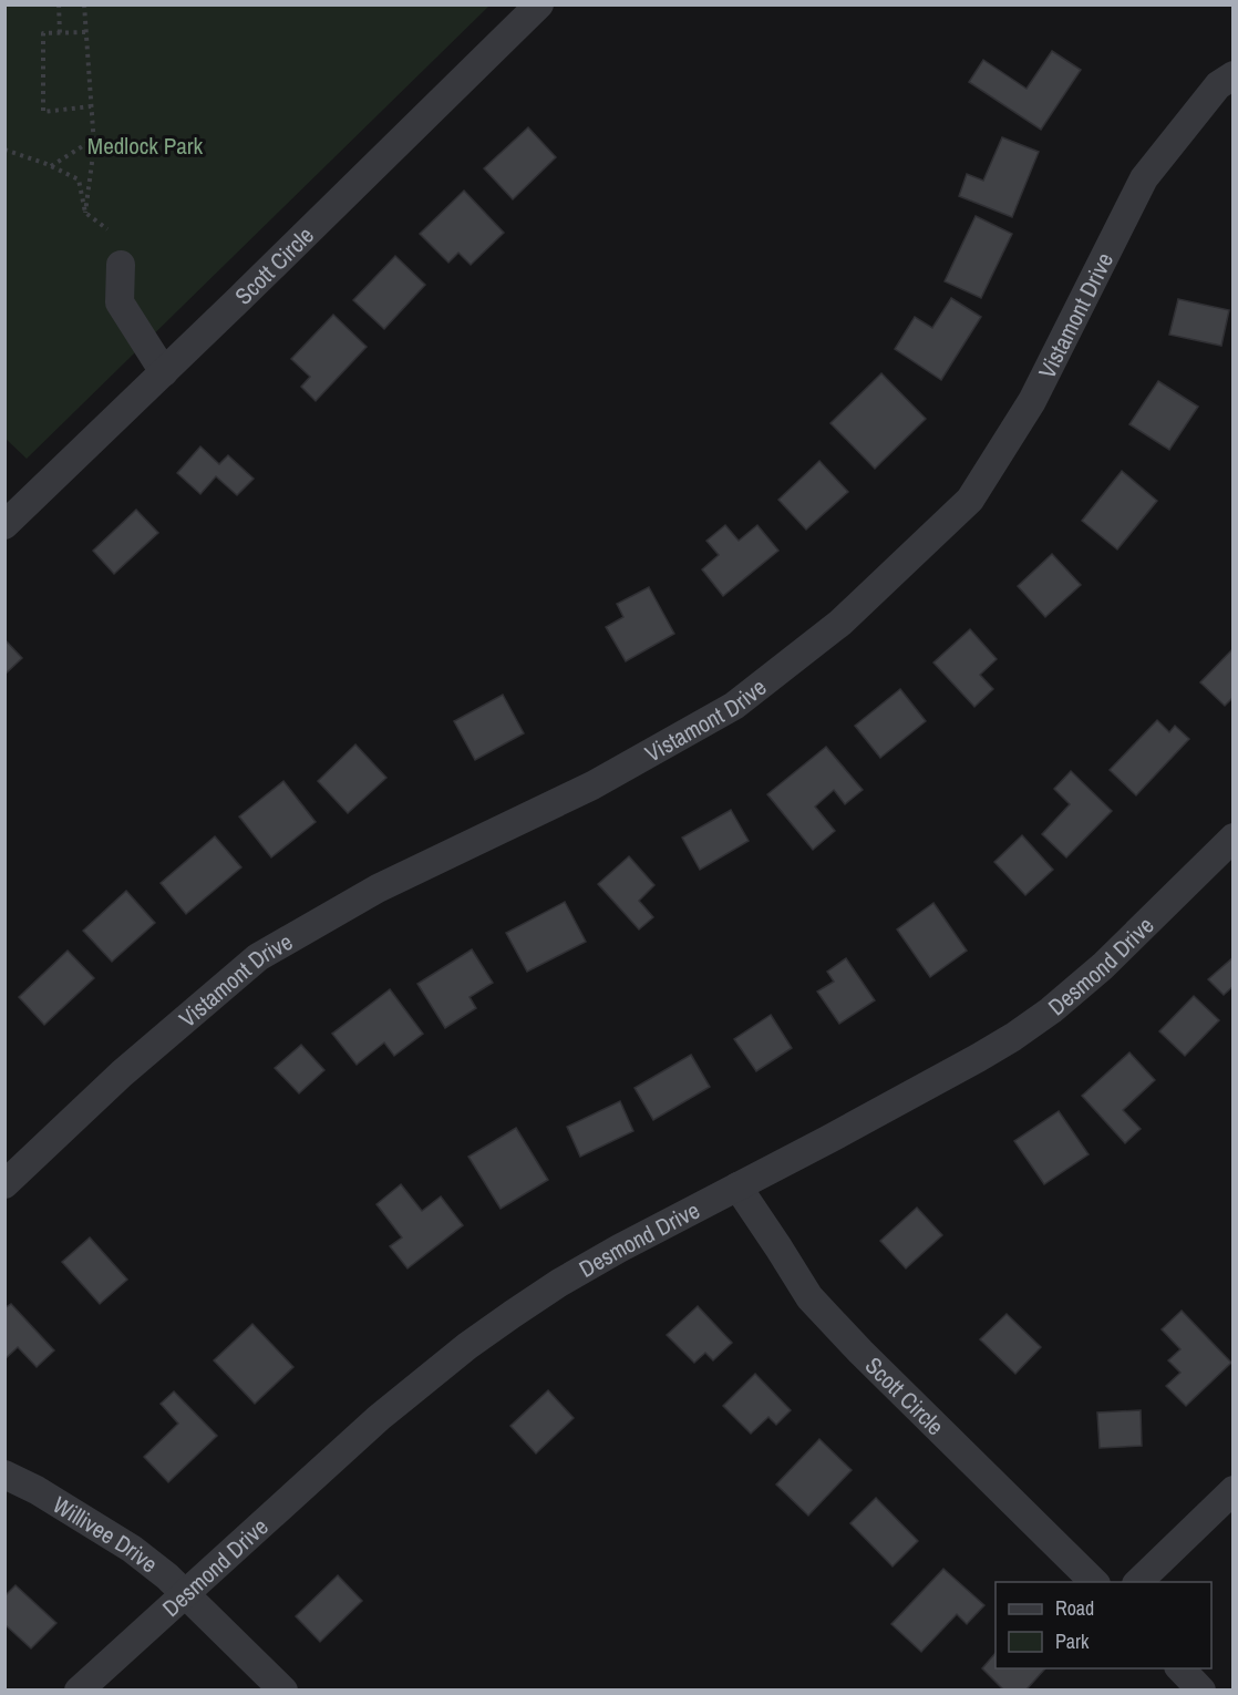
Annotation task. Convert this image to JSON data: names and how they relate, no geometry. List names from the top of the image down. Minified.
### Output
{"streets":{"street":["Scott Circle","Vistamont Drive","Desmond Drive","Willivee Drive"]},"crossings":[["Scott Circle","Desmond Drive"],["Desmond Drive","Willivee Drive"]],"parks":["Medlock Park"],"legend":["Road","Park"]}
